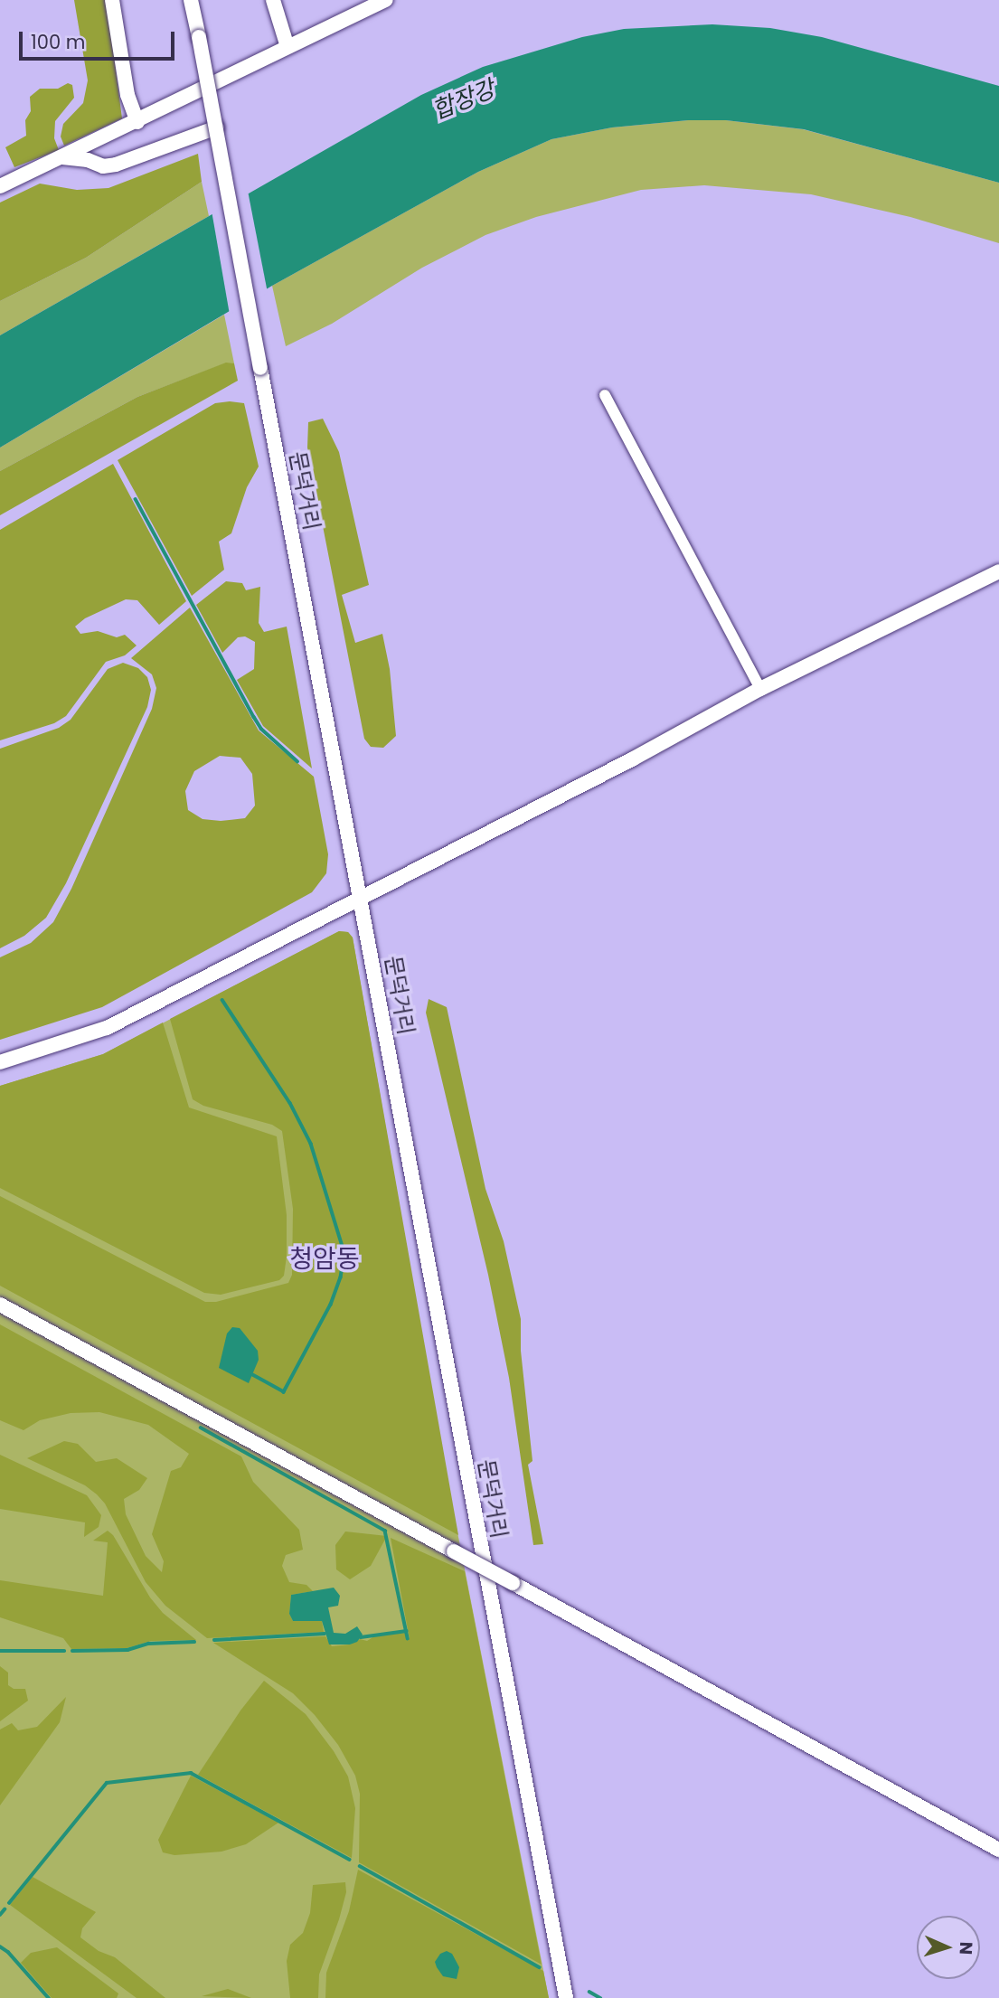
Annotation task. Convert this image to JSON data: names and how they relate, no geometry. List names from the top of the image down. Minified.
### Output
{"streets":{"street":["문덕거리"]},"districts":["청암동"],"water":["합장강"],"scale_bar":"100 m","north":"right"}
